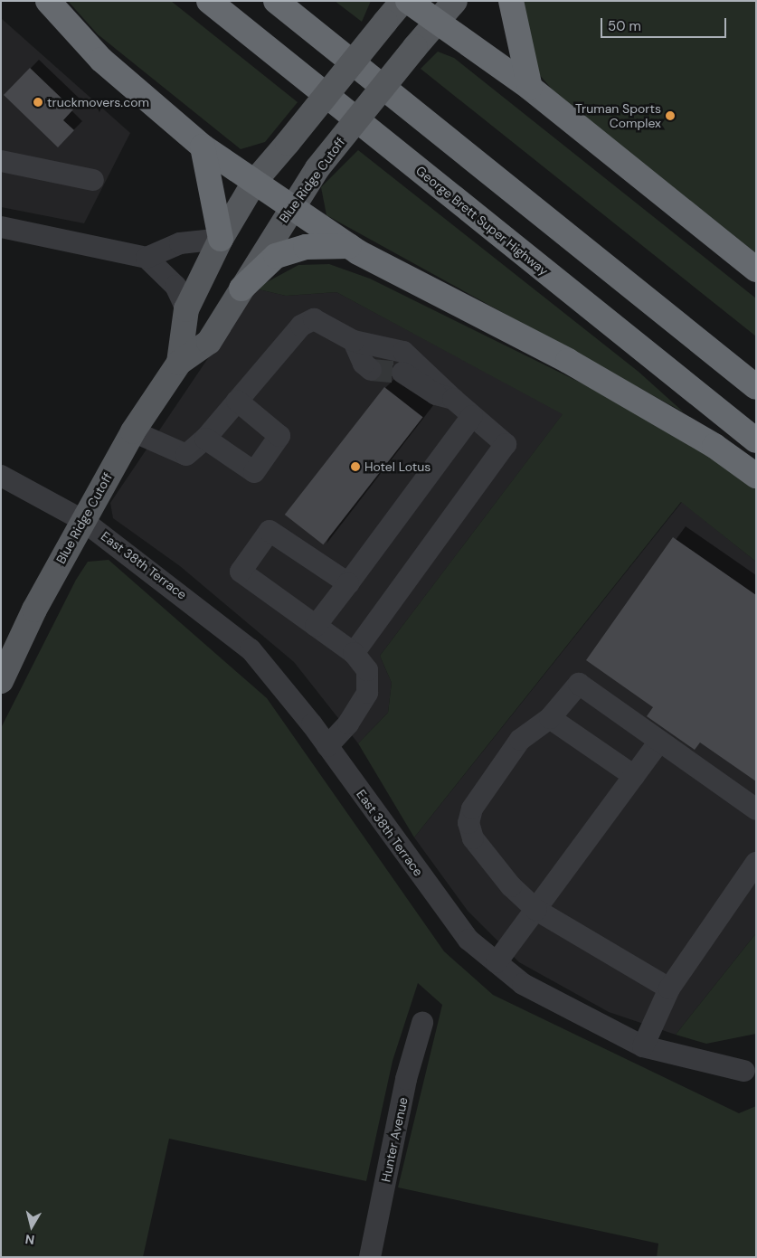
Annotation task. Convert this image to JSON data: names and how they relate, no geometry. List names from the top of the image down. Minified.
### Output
{"streets":{"highway":["George Brett Super Highway"],"main road":["Blue Ridge Cutoff"],"street":["East 38th Terrace","Hunter Avenue"]},"crossings":[["Blue Ridge Cutoff","East 38th Terrace"]],"places":["truckmovers.com","Truman Sports Complex","Hotel Lotus"],"scale_bar":"50 m","north":"bottom"}
